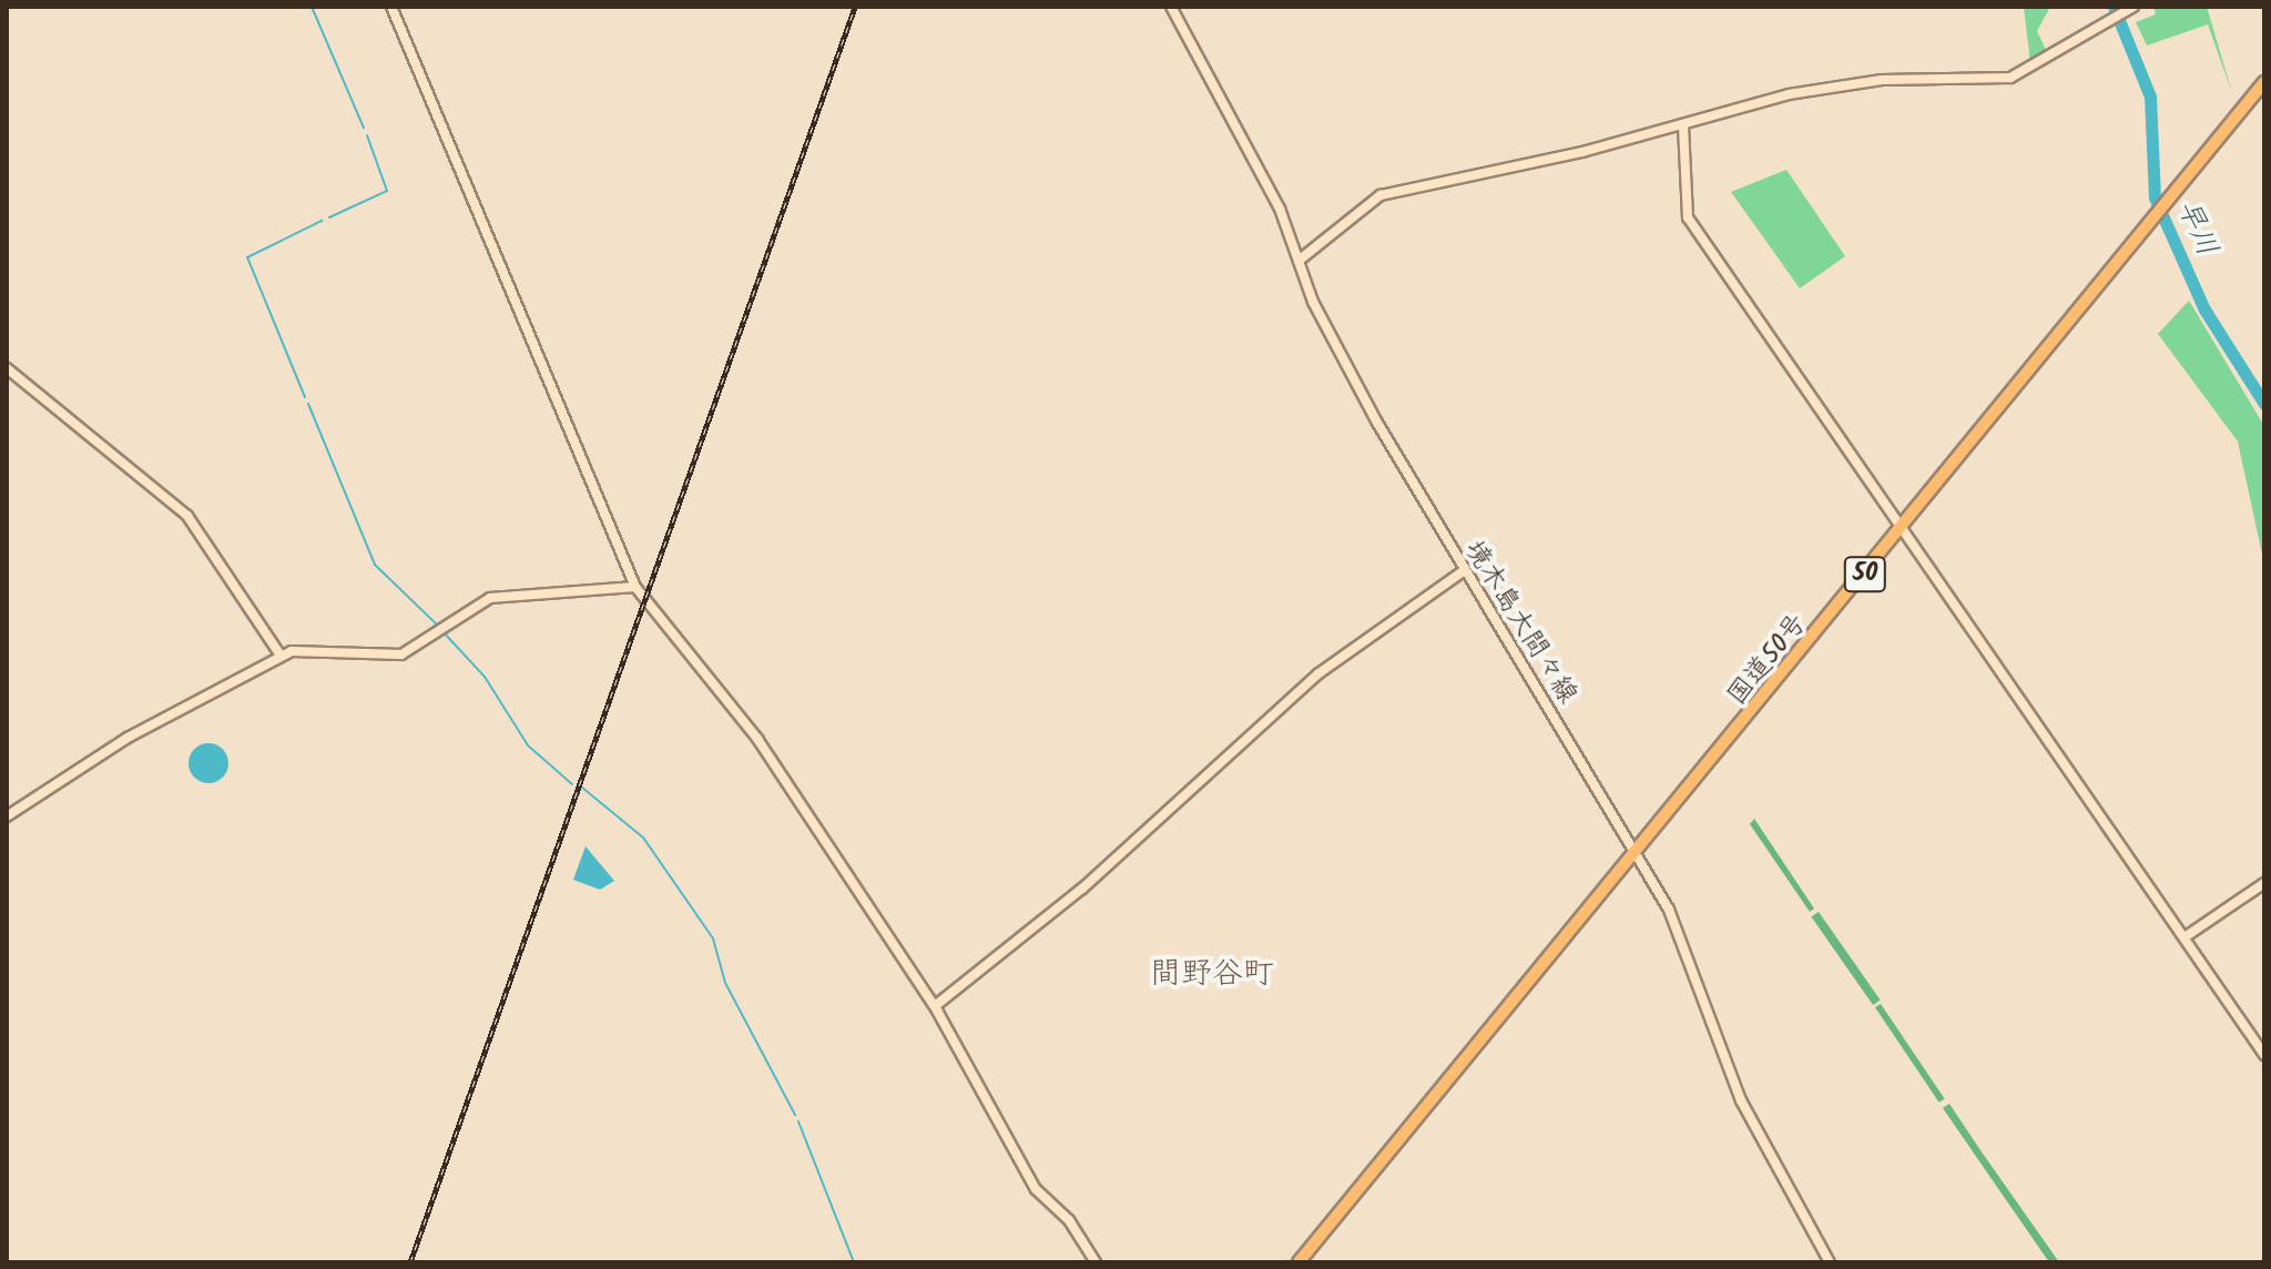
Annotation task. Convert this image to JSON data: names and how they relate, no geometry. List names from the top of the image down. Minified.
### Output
{"streets":{"highway":["50","国道50号"],"street":["境木島大間々線"]},"crossings":[["境木島大間々線","国道50号"]],"districts":["間野谷町"],"water":["早川"]}
